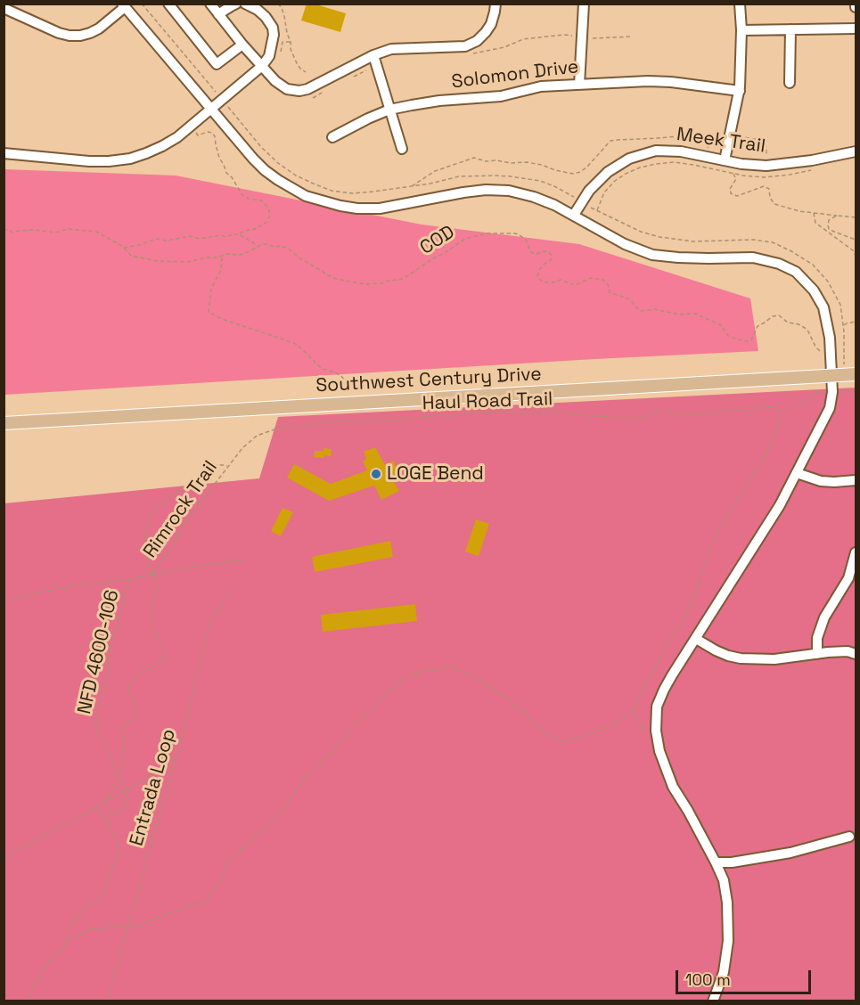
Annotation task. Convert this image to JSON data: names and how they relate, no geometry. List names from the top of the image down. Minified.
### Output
{"streets":{"main road":["Southwest Century Drive"],"street":["Solomon Drive","Meek Trail"],"path":["COD","Haul Road Trail","Rimrock Trail","NFD 4600-106","Entrada Loop"]},"crossings":[["Haul Road Trail","Rimrock Trail"],["Rimrock Trail","NFD 4600-106"]],"places":["LOGE Bend"],"scale_bar":"100 m"}
